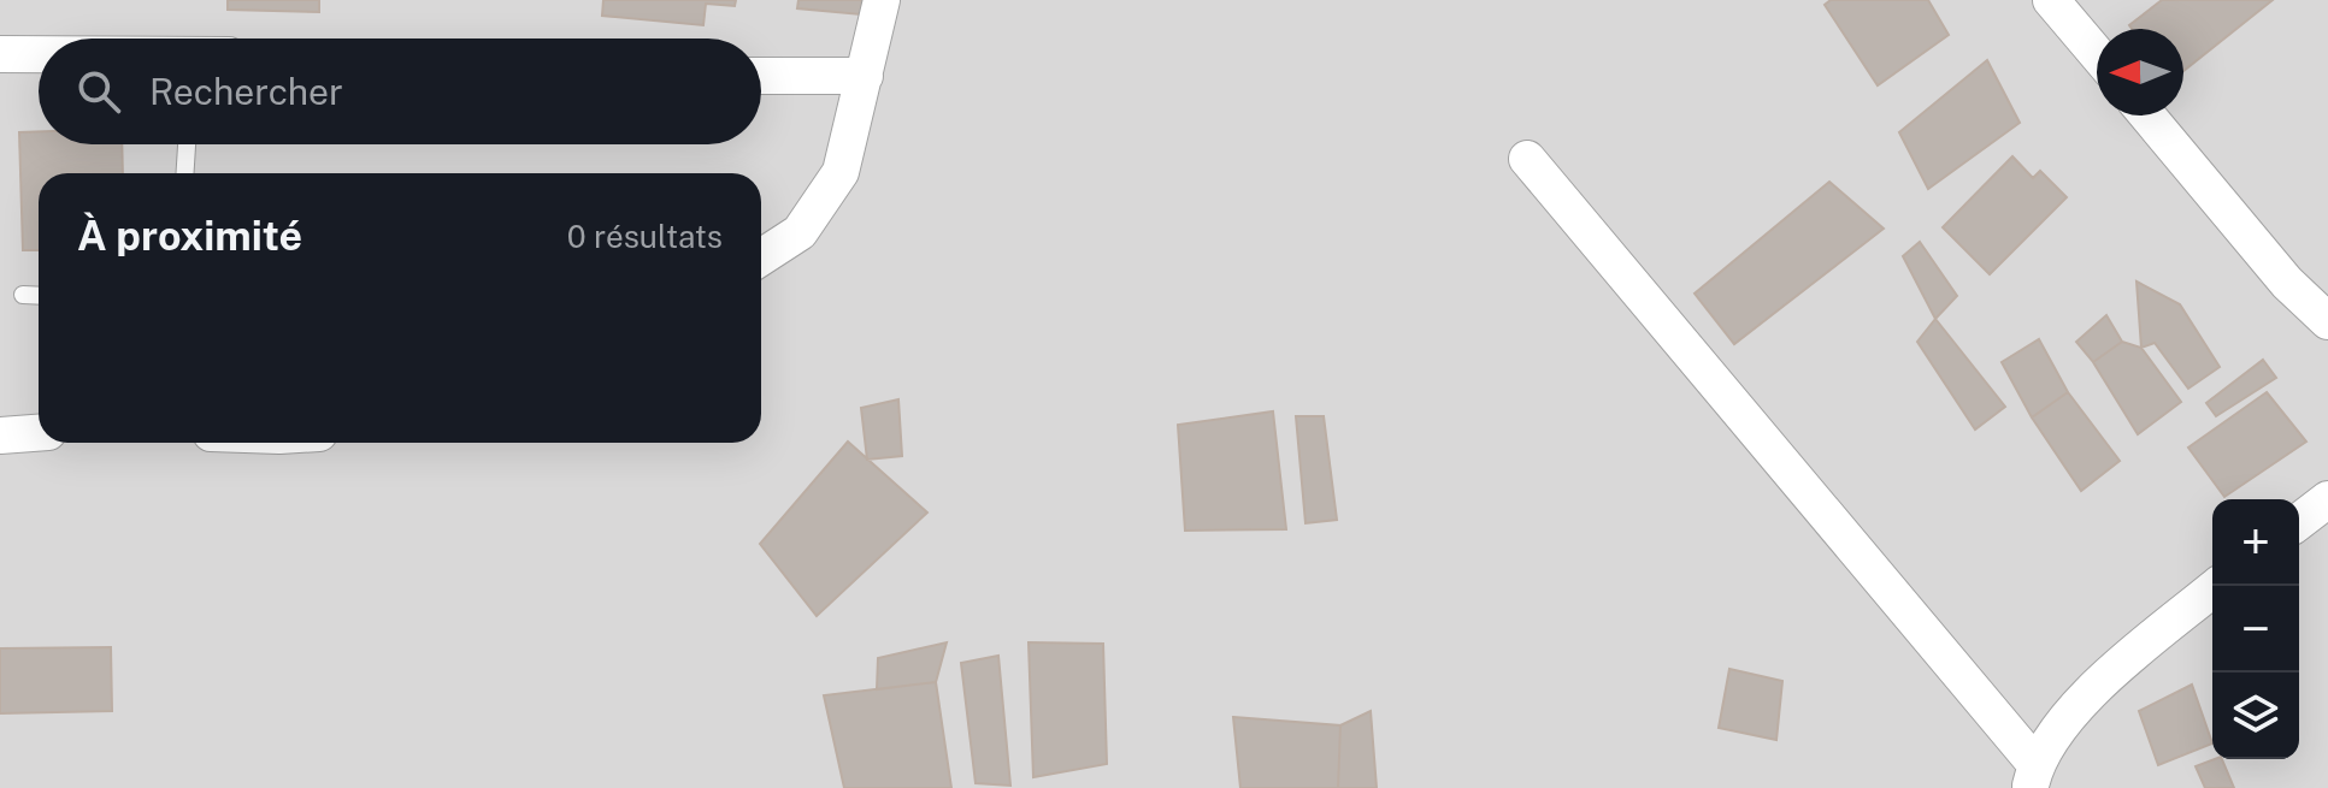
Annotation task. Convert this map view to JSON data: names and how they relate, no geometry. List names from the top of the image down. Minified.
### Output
{"north":"left","page":{"search":"Rechercher","heading":["À proximité","0 résultats"],"map_buttons":["+","−"]}}
